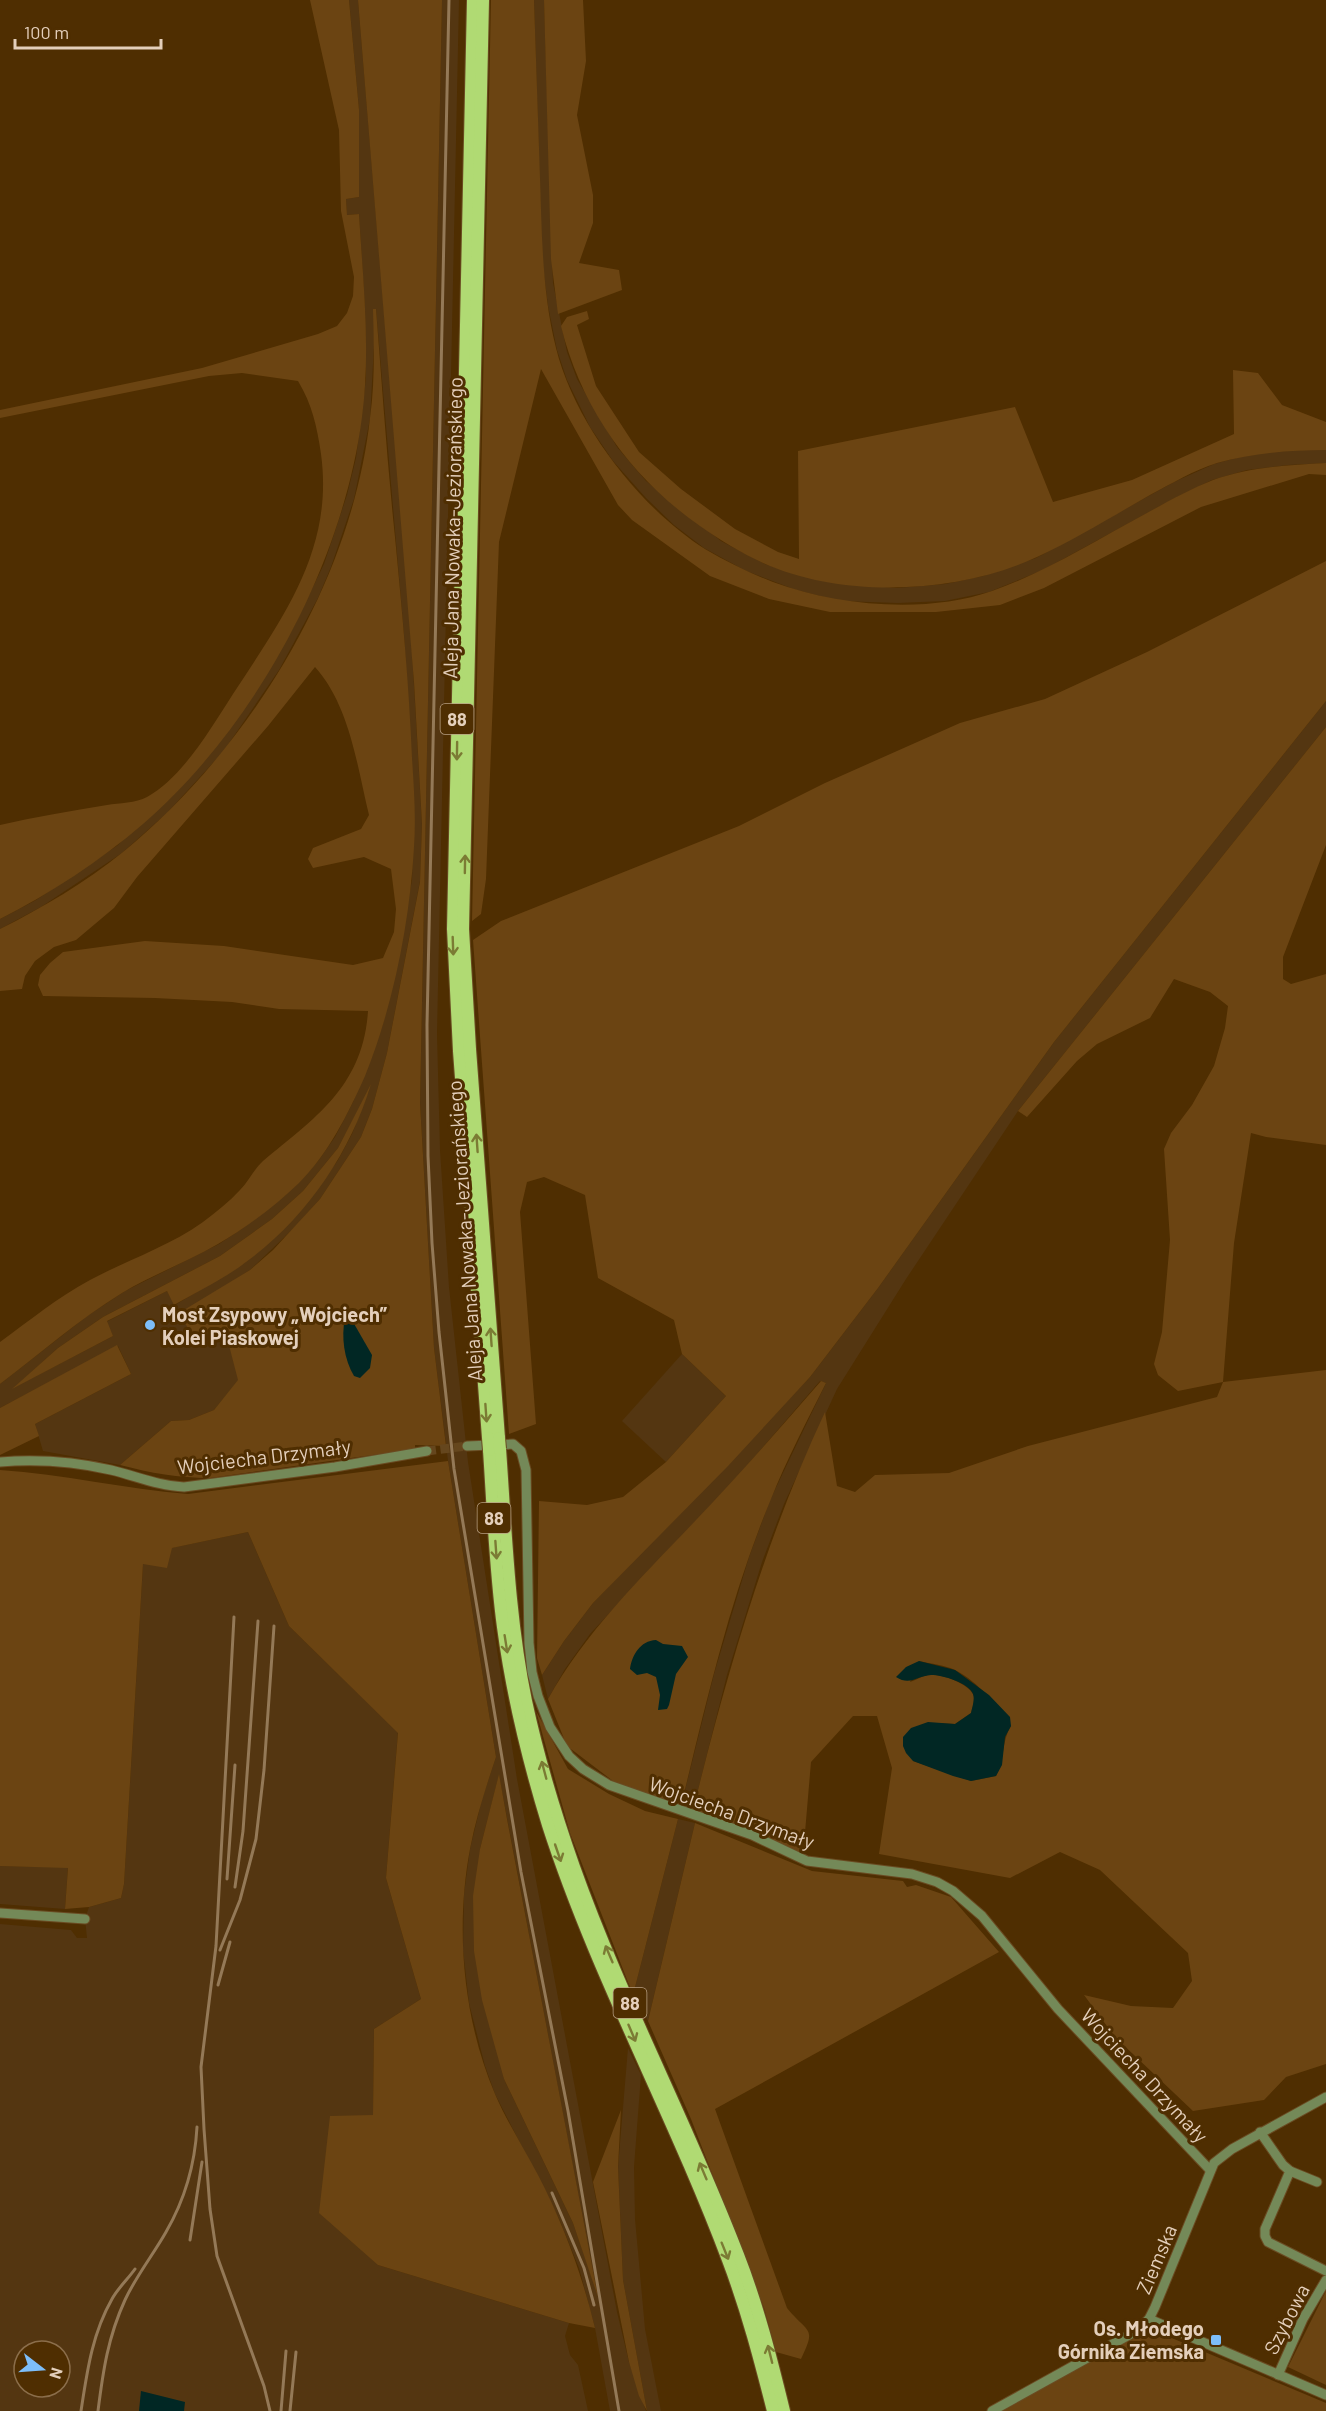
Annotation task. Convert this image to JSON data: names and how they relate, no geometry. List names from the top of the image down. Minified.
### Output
{"streets":{"main road":["Aleja Jana Nowaka-Jeziorańskiego","88"],"street":["Wojciecha Drzymały","Ziemska","Szybowa"]},"crossings":[["Wojciecha Drzymały","Ziemska"],["Ziemska","Szybowa"]],"places":{"other":["Most Zsypowy „Wojciech” Kolei Piaskowej"],"transit":["Os. Młodego Górnika Ziemska"]},"scale_bar":"100 m","north":"right"}
